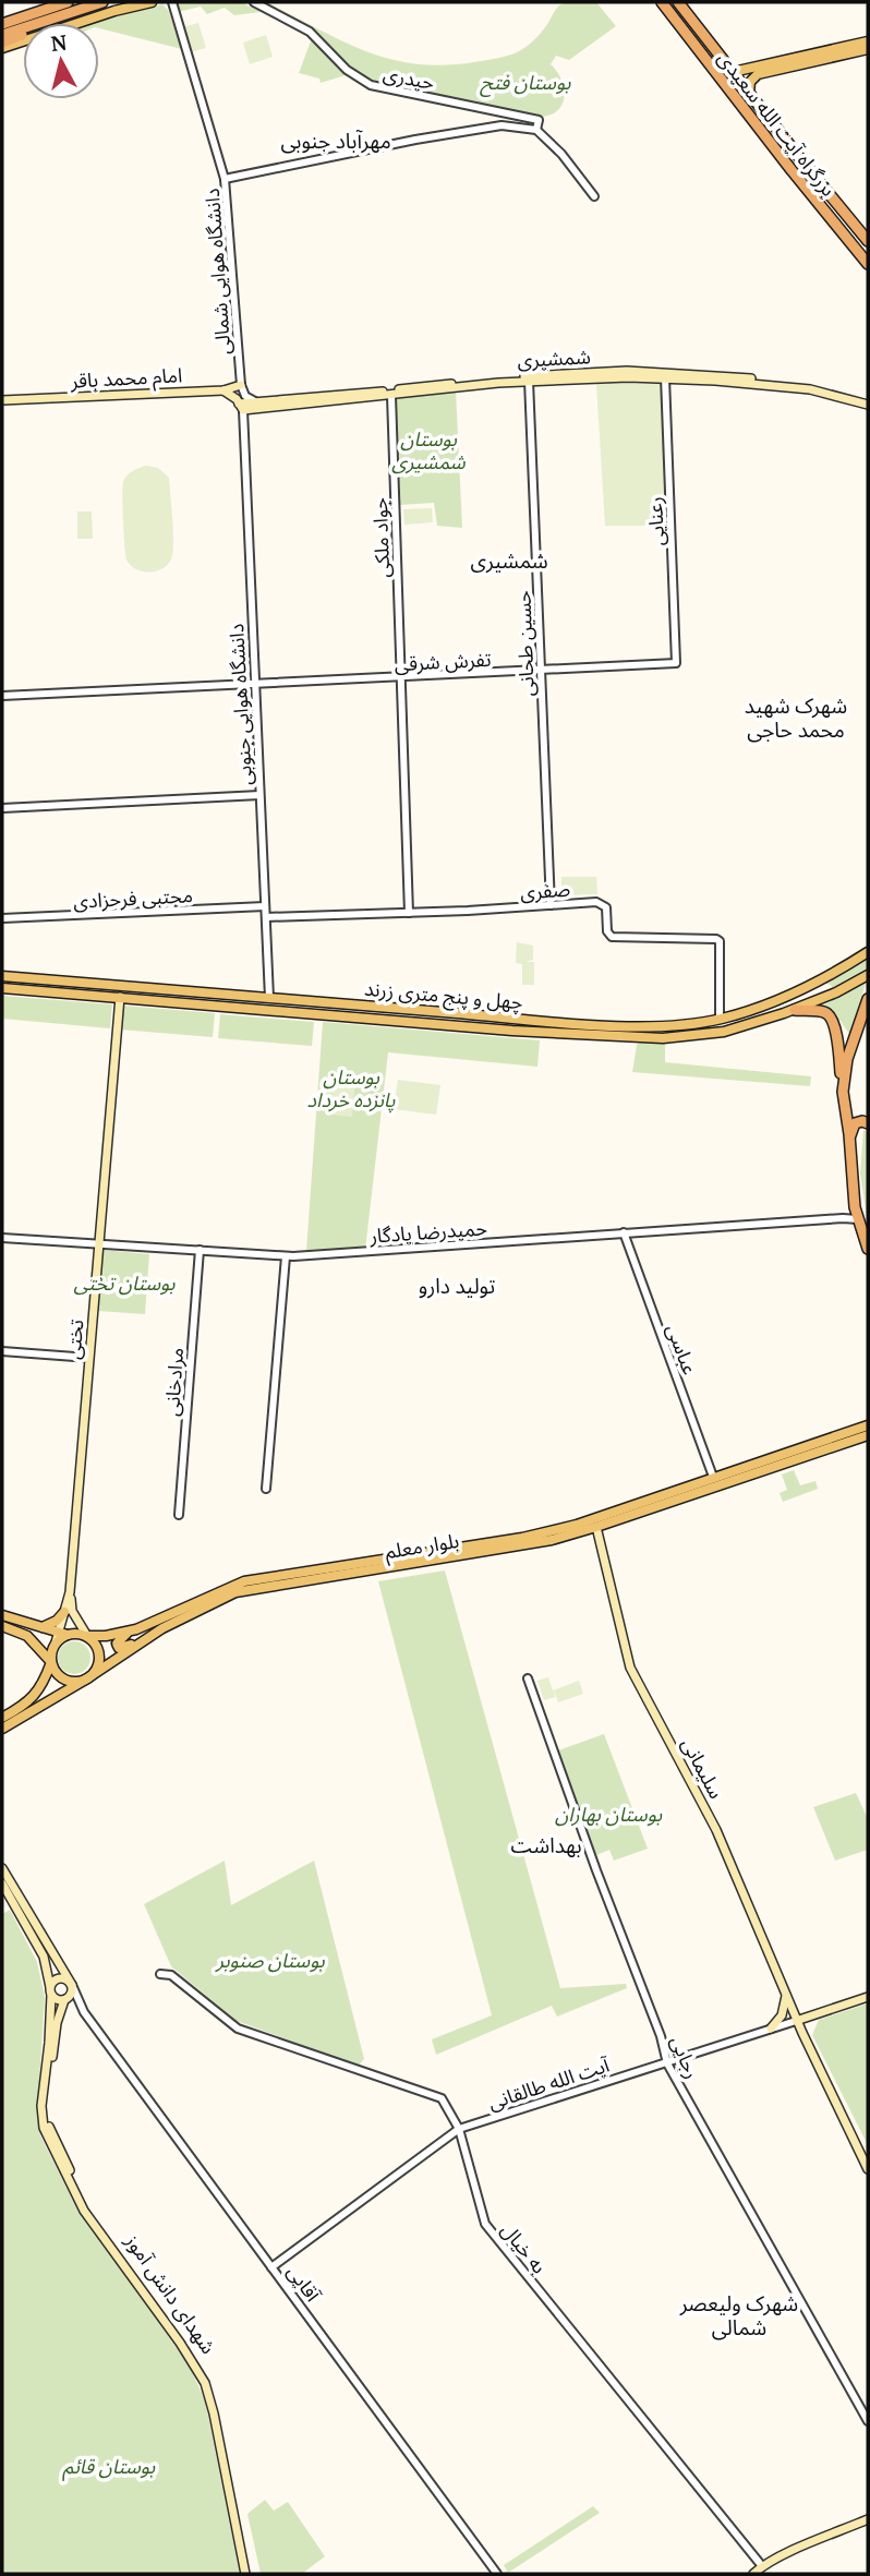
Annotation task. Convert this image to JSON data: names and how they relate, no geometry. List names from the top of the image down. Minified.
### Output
{"streets":{"highway":["بزرگراه آیت الله سعیدی"],"main road":["شمشیری","امام محمد باقر","چهل و پنج متری زرند","تختی","بلوار معلم","سلیمانی","آیت الله طالقانی","آقایی","شهدای دانش آموز"],"street":["حیدری","دانشگاه هوایی شمالی","رعنایی","جواد ملکی","حسین طحانی","تفرش شرقی","دانشگاه هوایی جنوبی","صفری","مجتبی فرحزادی","حمیدرضا یادگار","عباسی","مرادخانی","رجایی","به خیال"]},"crossings":[["دانشگاه هوایی شمالی","امام محمد باقر"],["شمشیری","رعنایی"],["شمشیری","جواد ملکی"],["شمشیری","حسین طحانی"],["شمشیری","دانشگاه هوایی جنوبی"],["رعنایی","تفرش شرقی"],["جواد ملکی","تفرش شرقی"],["جواد ملکی","صفری"],["حسین طحانی","تفرش شرقی"],["حسین طحانی","صفری"],["تفرش شرقی","دانشگاه هوایی جنوبی"],["دانشگاه هوایی جنوبی","صفری"],["دانشگاه هوایی جنوبی","مجتبی فرحزادی"],["دانشگاه هوایی جنوبی","چهل و پنج متری زرند"],["صفری","چهل و پنج متری زرند"],["چهل و پنج متری زرند","تختی"],["حمیدرضا یادگار","تختی"],["حمیدرضا یادگار","عباسی"],["حمیدرضا یادگار","مرادخانی"],["تختی","بلوار معلم"],["عباسی","بلوار معلم"],["بلوار معلم","سلیمانی"],["سلیمانی","آیت الله طالقانی"],["رجایی","آیت الله طالقانی"],["آیت الله طالقانی","به خیال"],["آیت الله طالقانی","آقایی"]],"districts":["مهرآباد جنوبی","شمشیری","شهرک شهید محمد حاجی","تولید دارو","بهداشت","شهرک ولیعصر شمالی"],"parks":["بوستان فتح","بوستان شمشیری","بوستان پانزده خرداد","بوستان تختی","بوستان بهاران","بوستان صنوبر","بوستان قائم"],"north":"top"}
